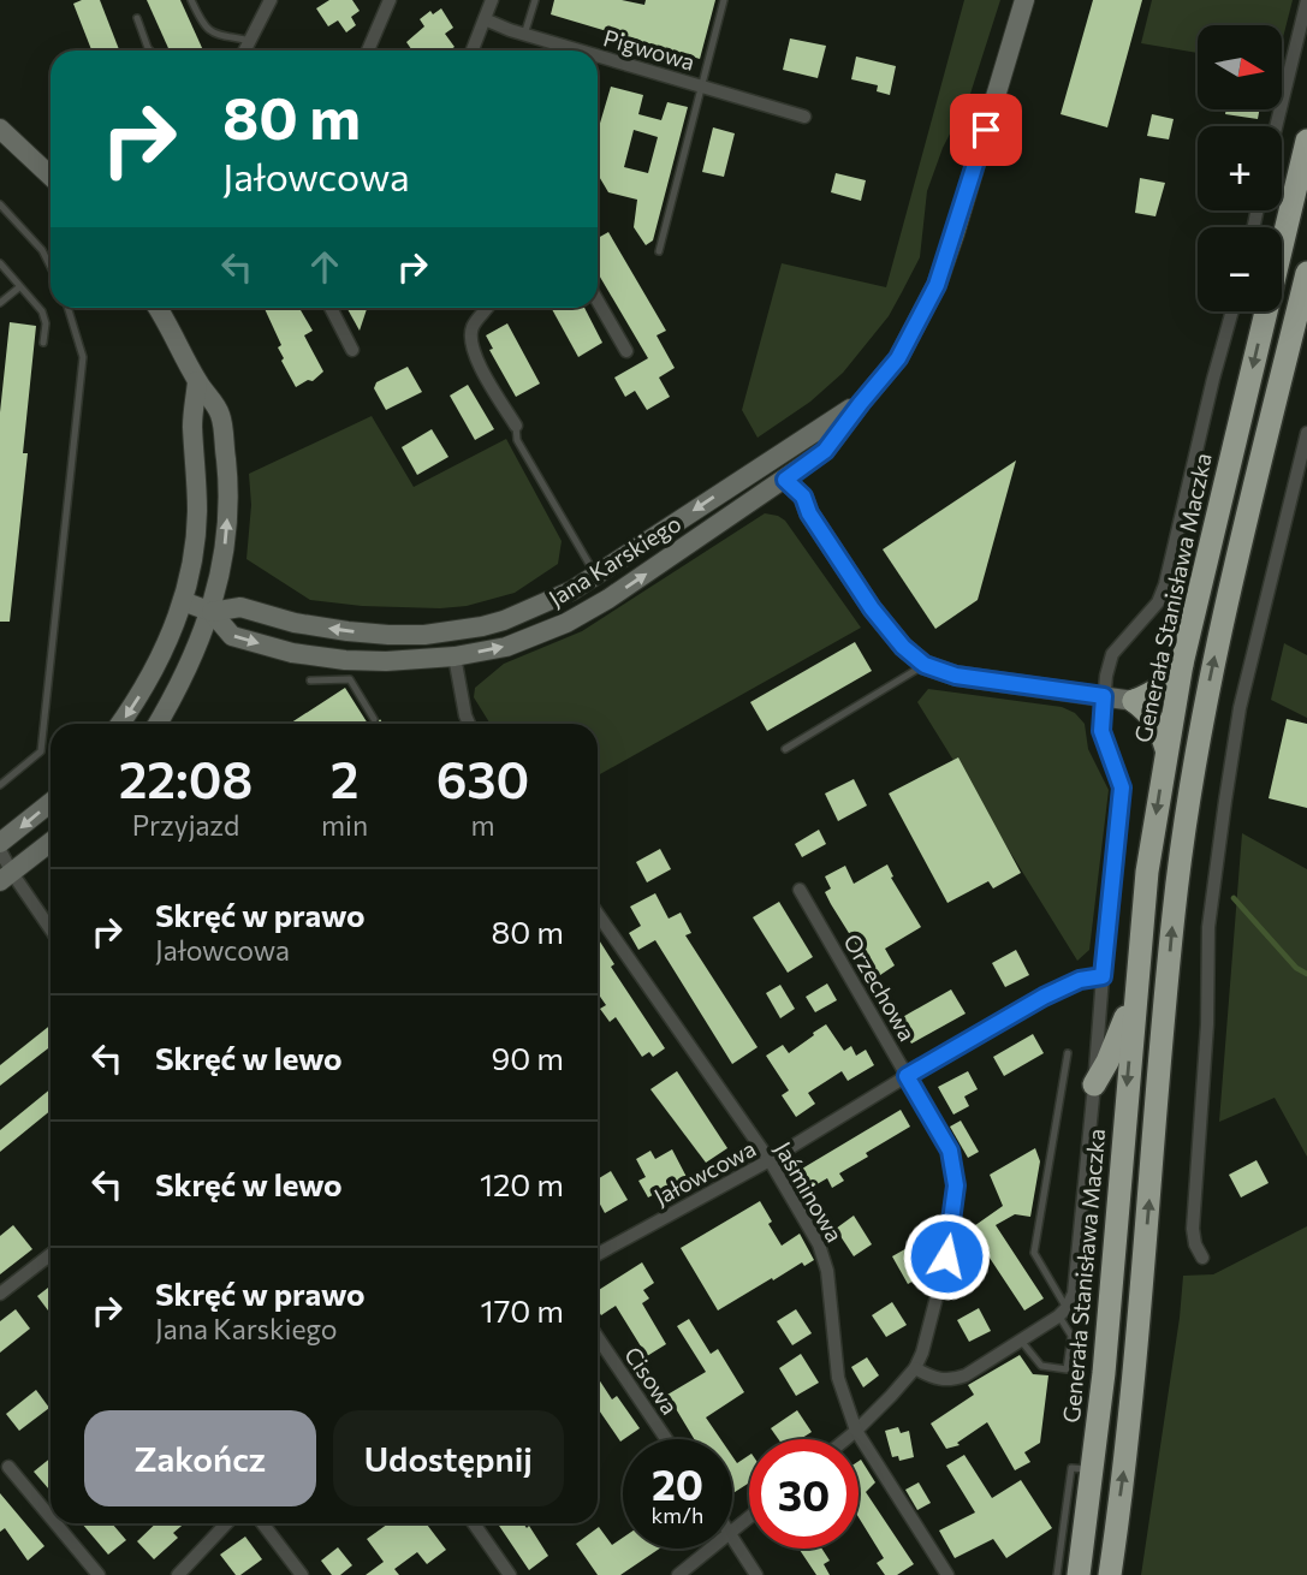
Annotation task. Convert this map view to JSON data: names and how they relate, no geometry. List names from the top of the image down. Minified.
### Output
{"streets":{"highway":["Generała Stanisława Maczka"],"street":["Pigwowa","Jana Karskiego","Orzechowa","Jałowcowa","Jaśminowa","Cisowa"]},"crossings":[["Orzechowa","Jałowcowa"],["Orzechowa","Jaśminowa"],["Jałowcowa","Jaśminowa"]],"north":"right","page":{"map_buttons":["+","−"],"turn":["80 m","Jałowcowa"],"eta":["22:08","Przyjazd","2","min","630","m"],"list":[{"name":"Skręć w prawo","note":"Jałowcowa","value":"80 m"},{"name":"Skręć w lewo","value":"90 m"},{"name":"Skręć w lewo","value":"120 m"},{"name":"Skręć w prawo","note":"Jana Karskiego","value":"170 m"}],"buttons":["Zakończ","Udostępnij"],"speed":"20 km/h","limit":"30"}}
